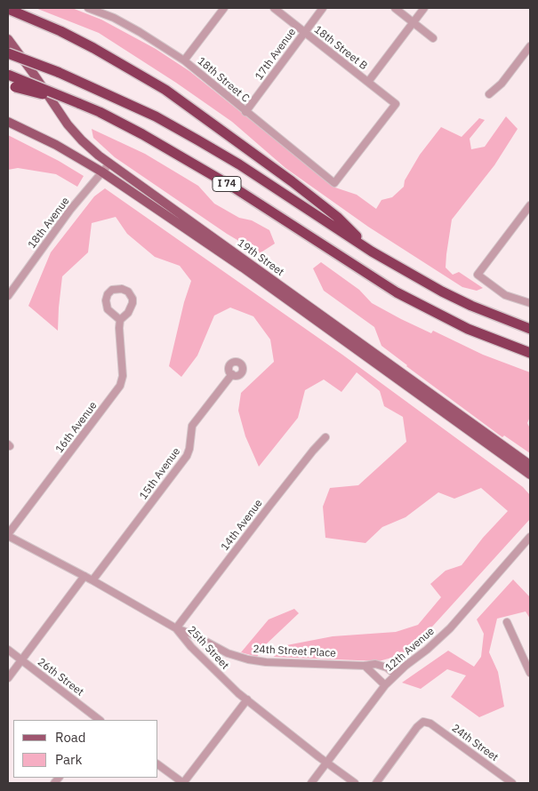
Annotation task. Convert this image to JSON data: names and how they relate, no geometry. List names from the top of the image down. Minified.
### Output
{"streets":{"highway":["I 74"],"main road":["19th Street"],"street":["18th Street B","17th Avenue","18th Street C","18th Avenue","16th Avenue","15th Avenue","14th Avenue","25th Street","12th Avenue","24th Street Place","26th Street","24th Street"]},"crossings":[["18th Street B","17th Avenue"],["18th Street B","18th Street C"],["17th Avenue","18th Street C"],["18th Avenue","19th Street"],["16th Avenue","25th Street"],["15th Avenue","25th Street"],["14th Avenue","25th Street"],["14th Avenue","24th Street Place"],["25th Street","12th Avenue"],["25th Street","24th Street Place"],["12th Avenue","24th Street Place"]],"legend":["Road","Park"]}
